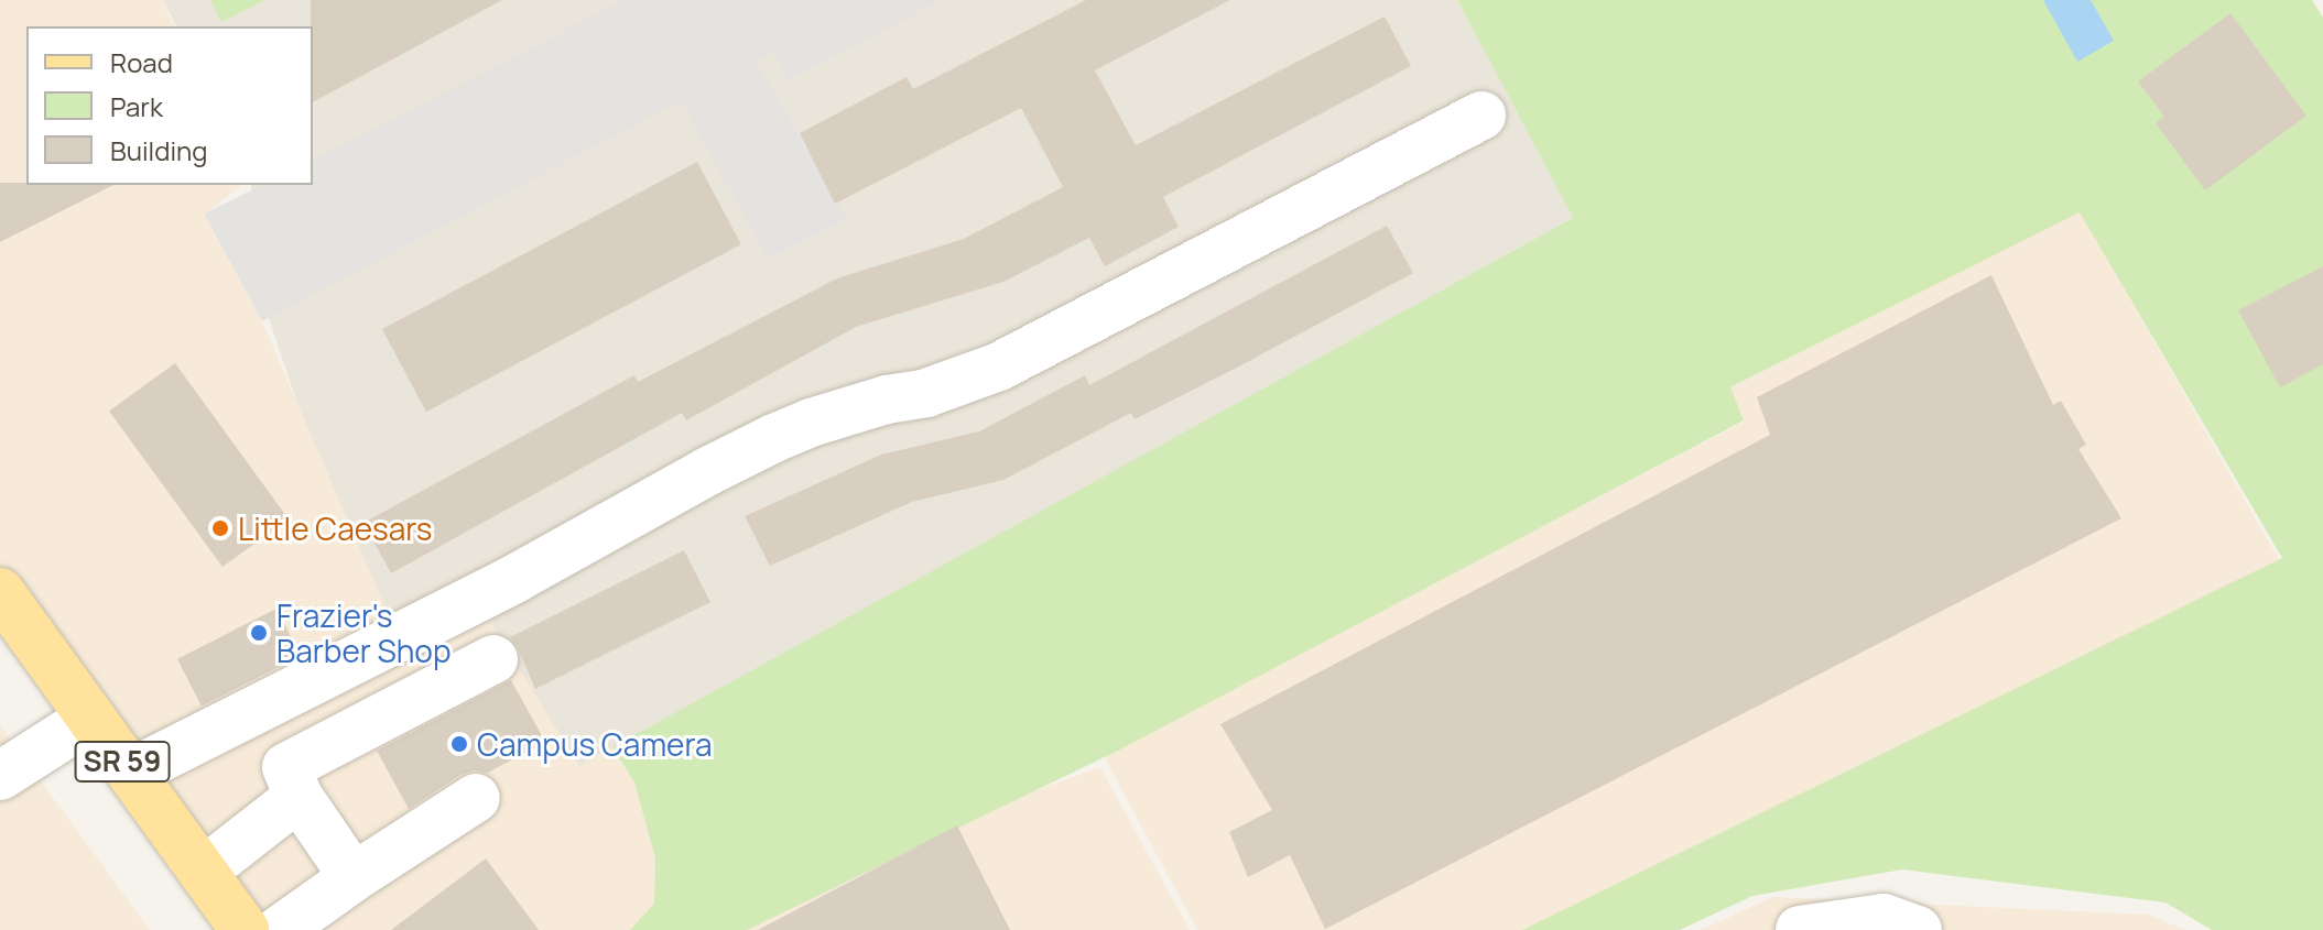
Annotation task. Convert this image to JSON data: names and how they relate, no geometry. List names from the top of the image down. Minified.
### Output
{"streets":{"main road":["SR 59"]},"places":["Little Caesars","Frazier's Barber Shop","Campus Camera"],"legend":["Road","Park","Building"]}
